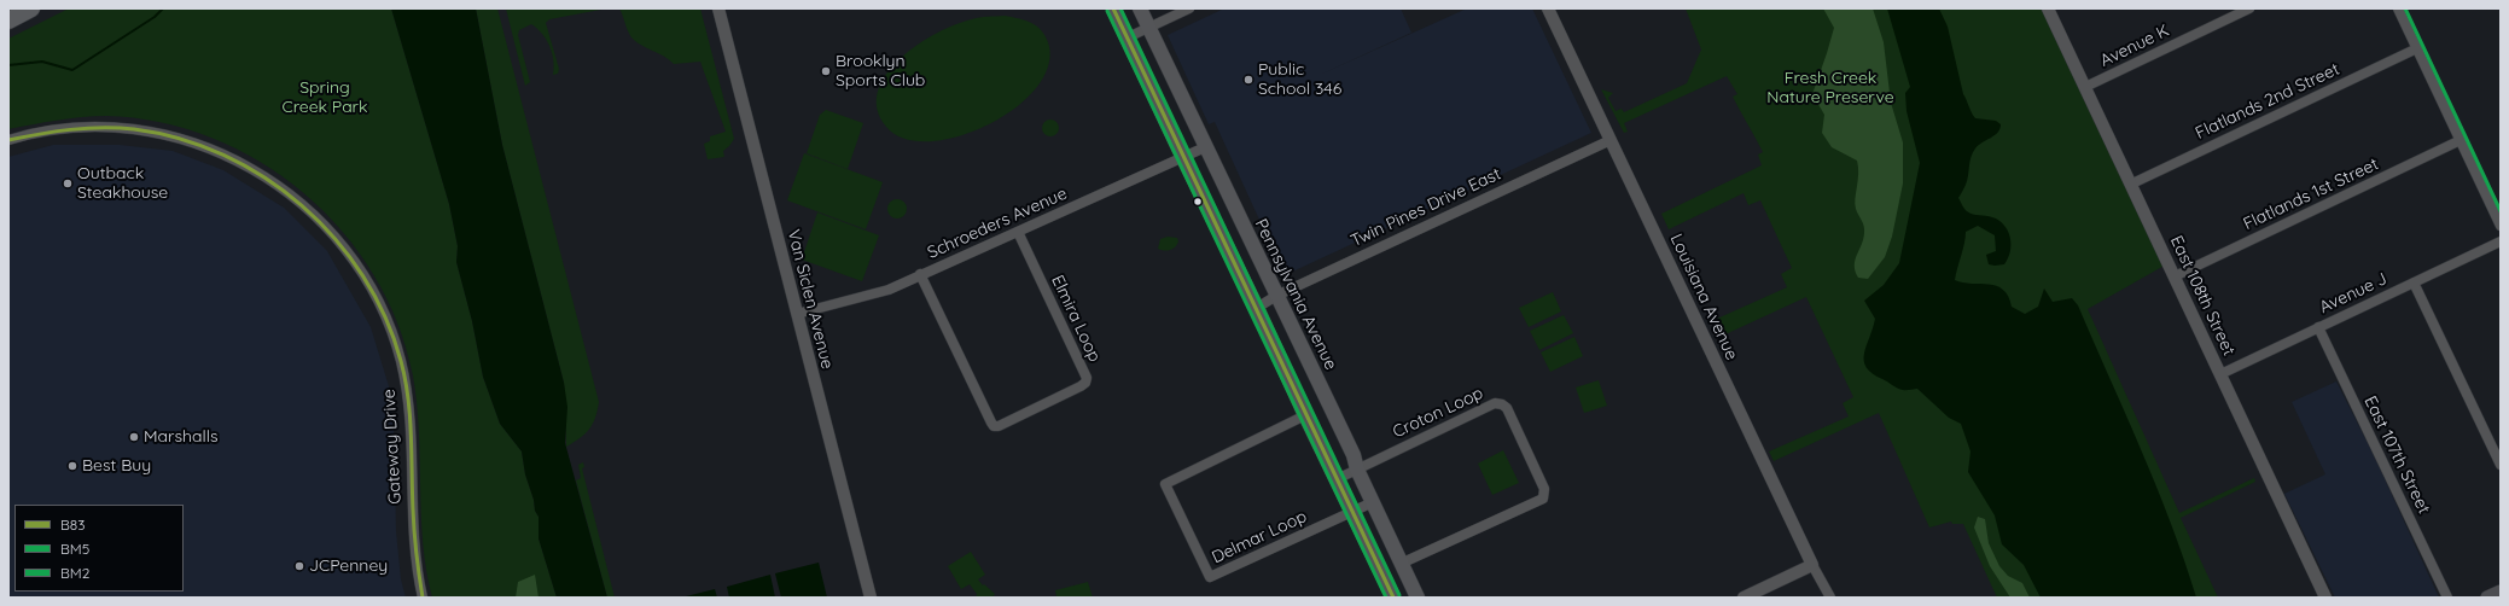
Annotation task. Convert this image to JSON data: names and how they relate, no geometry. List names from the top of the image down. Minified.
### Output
{"streets":{"main road":["Pennsylvania Avenue"],"street":["Avenue K","Flatlands 2nd Street","Flatlands 1st Street","Twin Pines Drive East","Schroeders Avenue","Avenue J","East 108th Street","Louisiana Avenue","Van Siclen Avenue","Elmira Loop","Croton Loop","Gateway Drive","East 107th Street","Delmar Loop"]},"crossings":[["Avenue K","East 108th Street"],["Flatlands 2nd Street","East 108th Street"],["Flatlands 1st Street","East 108th Street"],["Twin Pines Drive East","Pennsylvania Avenue"],["Twin Pines Drive East","Louisiana Avenue"],["Schroeders Avenue","Pennsylvania Avenue"],["Schroeders Avenue","Van Siclen Avenue"],["Schroeders Avenue","Elmira Loop"],["Avenue J","East 108th Street"],["Avenue J","East 107th Street"],["Pennsylvania Avenue","Croton Loop"],["Pennsylvania Avenue","Delmar Loop"]],"parks":["Fresh Creek Nature Preserve","Spring Creek Park"],"places":["Brooklyn Sports Club","Public School 346","Outback Steakhouse","Marshalls","Best Buy","JCPenney"],"lines":["transit line B83","transit line BM2","transit line BM5"],"legend":["B83","BM5","BM2"]}
